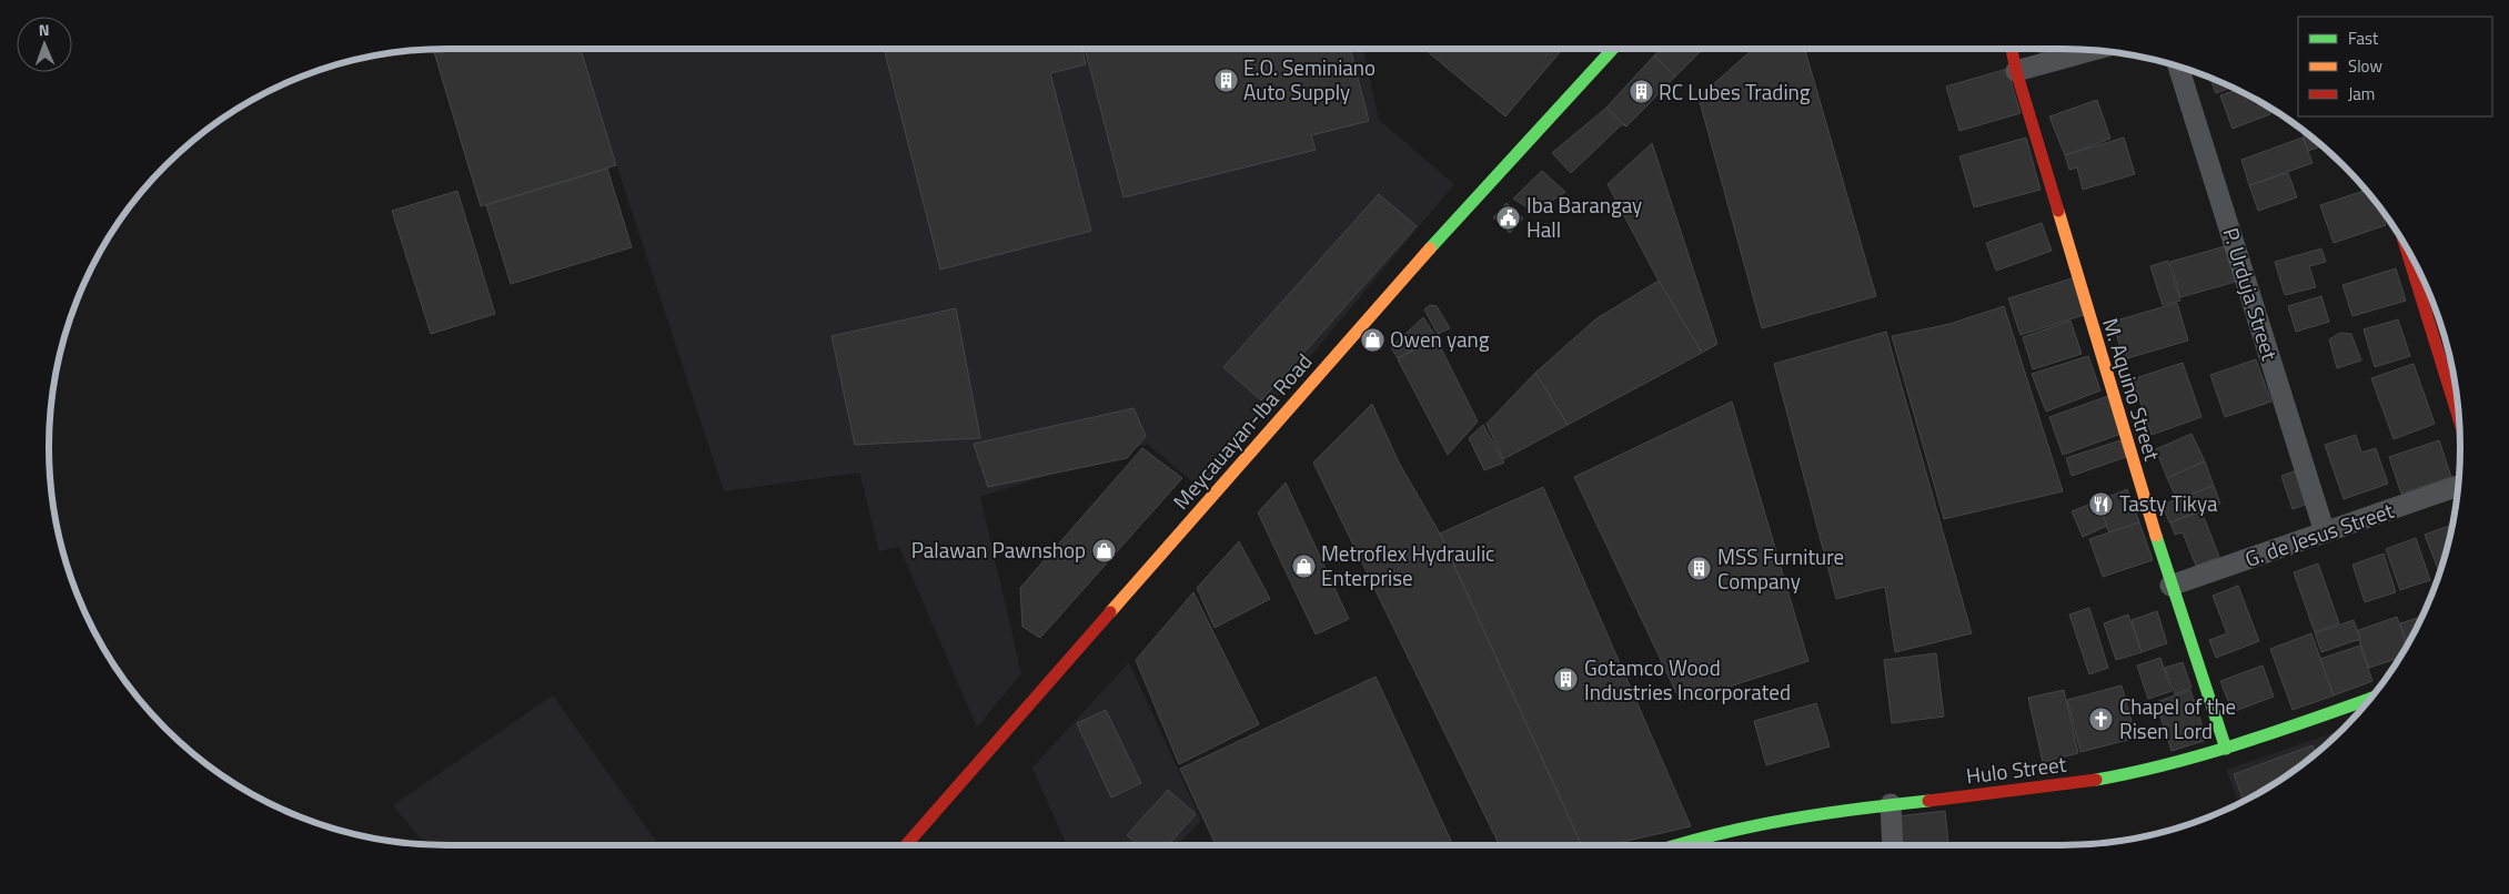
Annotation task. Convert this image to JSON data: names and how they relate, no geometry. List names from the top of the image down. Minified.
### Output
{"streets":{"street":["P. Urduja Street","M. Aquino Street","Meycauayan-Iba Road","G. de Jesus Street","Hulo Street"]},"crossings":[["P. Urduja Street","G. de Jesus Street"],["M. Aquino Street","G. de Jesus Street"],["M. Aquino Street","Hulo Street"]],"places":{"building":["E.O. Seminiano Auto Supply","RC Lubes Trading","MSS Furniture Company","Gotamco Wood Industries Incorporated"],"public building":["Iba Barangay Hall"],"shop":["Owen yang","Palawan Pawnshop","Metroflex Hydraulic Enterprise"],"restaurant":["Tasty Tikya"],"church":["Chapel of the Risen Lord"]},"legend":["Fast","Slow","Jam"],"north":"top"}
